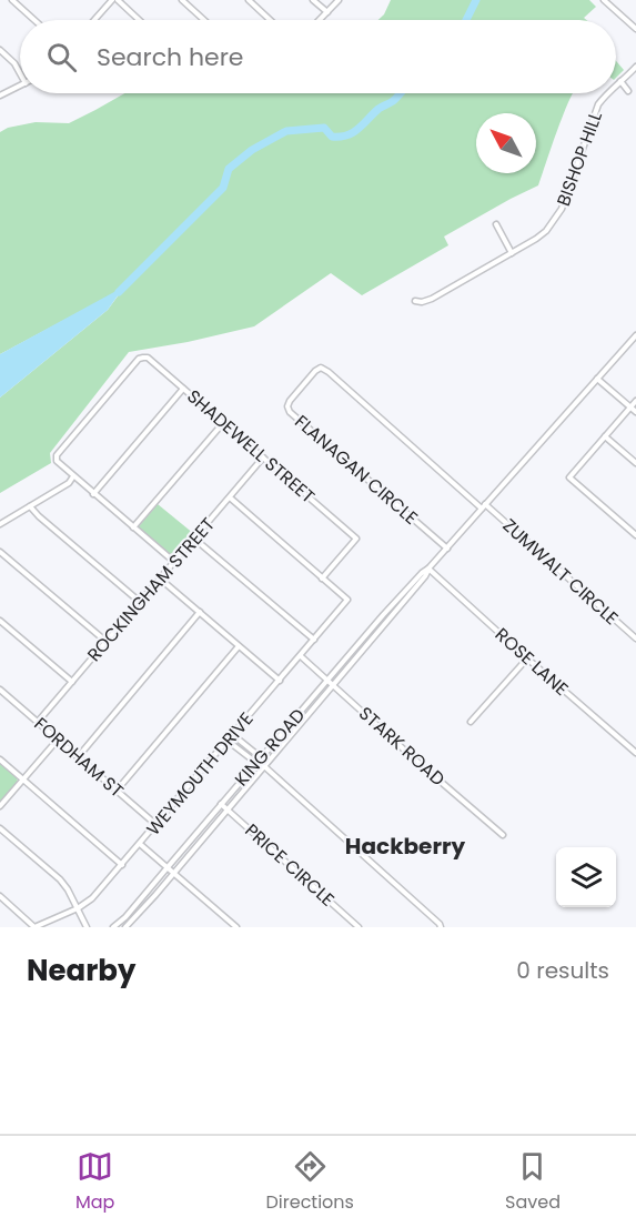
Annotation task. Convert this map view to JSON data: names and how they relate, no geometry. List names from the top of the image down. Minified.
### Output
{"streets":{"street":["BISHOP HILL","SHADEWELL STREET","FLANAGAN CIRCLE","ZUMWALT CIRCLE","ROCKINGHAM STREET","ROSE LANE","STARK ROAD","KING ROAD","FORDHAM ST","WEYMOUTH DRIVE","PRICE CIRCLE"]},"crossings":[["SHADEWELL STREET","ROCKINGHAM STREET"],["SHADEWELL STREET","WEYMOUTH DRIVE"],["FLANAGAN CIRCLE","ZUMWALT CIRCLE"],["FLANAGAN CIRCLE","KING ROAD"],["ZUMWALT CIRCLE","KING ROAD"],["ROCKINGHAM STREET","FORDHAM ST"],["ROSE LANE","KING ROAD"],["STARK ROAD","KING ROAD"],["STARK ROAD","WEYMOUTH DRIVE"],["KING ROAD","PRICE CIRCLE"],["FORDHAM ST","WEYMOUTH DRIVE"]],"districts":["Hackberry"],"north":"top left","page":{"search":"Search here","heading":["Nearby","0 results"],"nav":["Map","Directions","Saved"]}}
